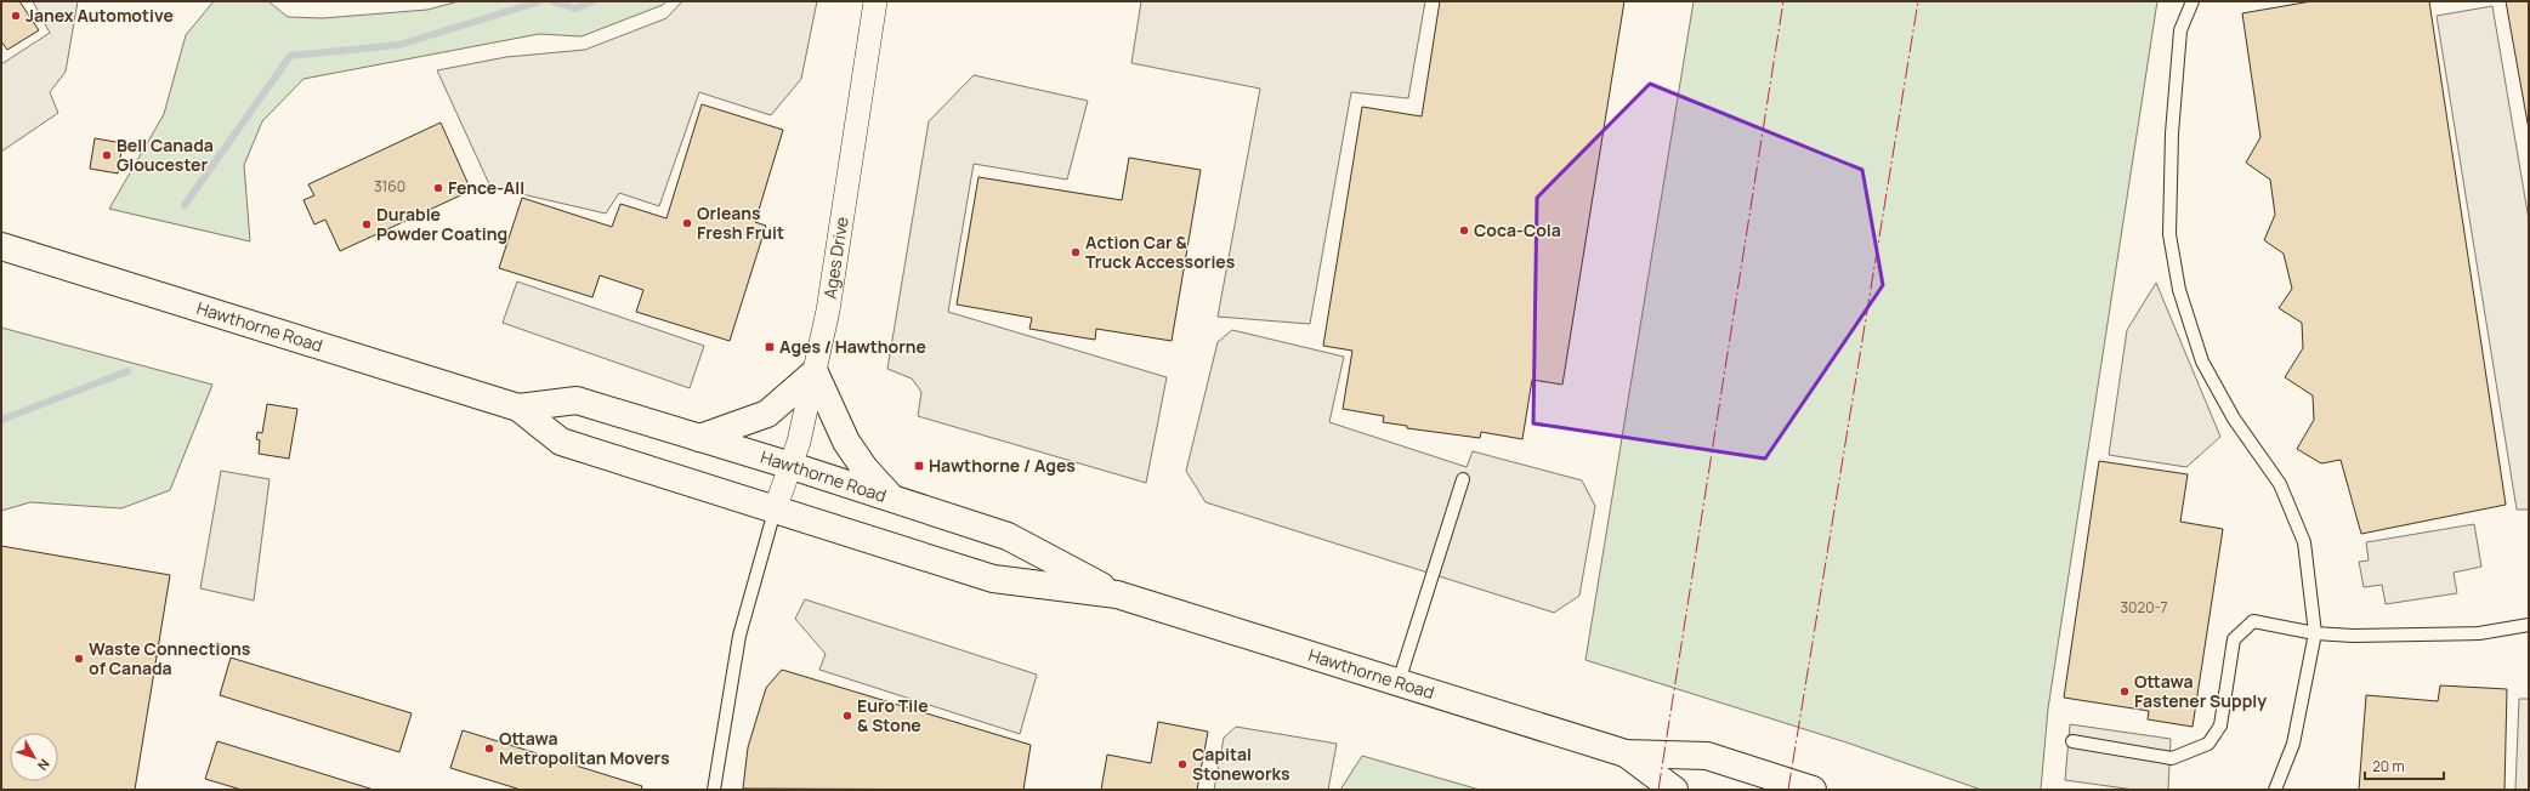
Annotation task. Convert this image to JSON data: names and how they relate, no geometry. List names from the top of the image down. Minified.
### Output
{"streets":{"main road":["Hawthorne Road"],"street":["Ages Drive"]},"crossings":[["Ages Drive","Hawthorne Road"]],"places":{"other":["Janex Automotive","Bell Canada Gloucester","Fence-All","Orleans Fresh Fruit","Durable Powder Coating","Coca-Cola","Action Car & Truck Accessories","Waste Connections of Canada","Ottawa Fastener Supply","Euro Tile & Stone","Ottawa Metropolitan Movers","Capital Stoneworks"],"transit":["Ages / Hawthorne","Hawthorne / Ages"]},"house_numbers":["3160","3020-7"],"scale_bar":"20 m","north":"bottom right"}
